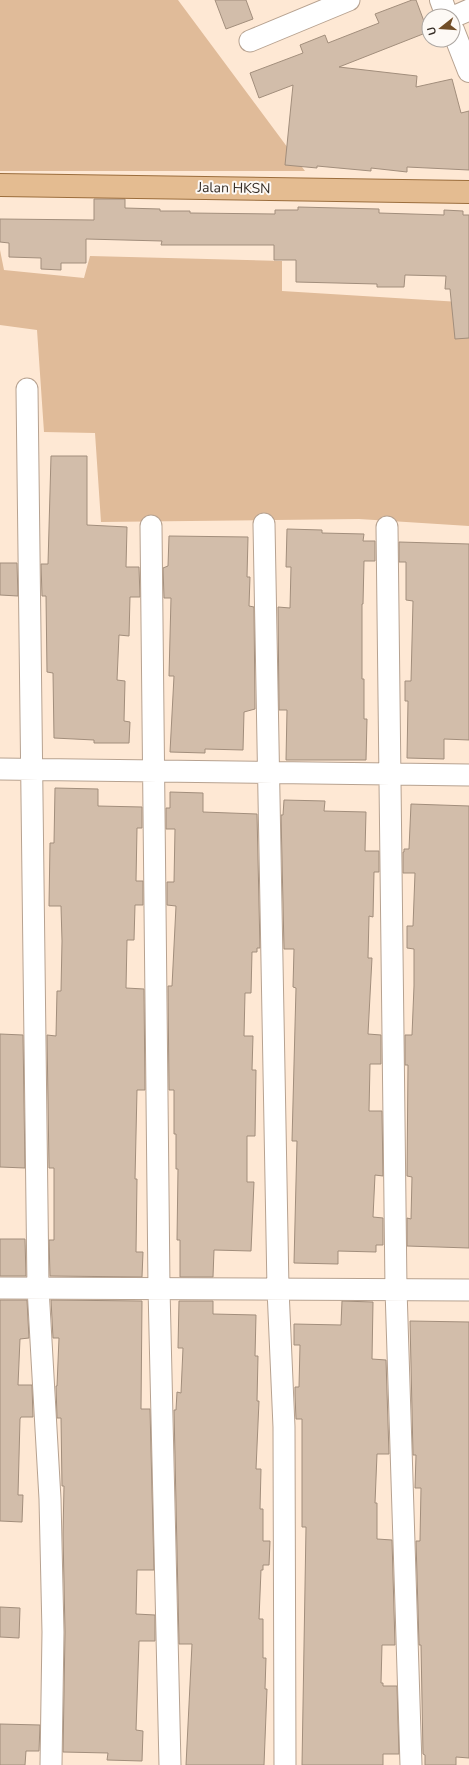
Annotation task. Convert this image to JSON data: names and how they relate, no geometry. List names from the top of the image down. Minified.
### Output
{"streets":{"main road":["Jalan HKSN"]},"north":"left"}
